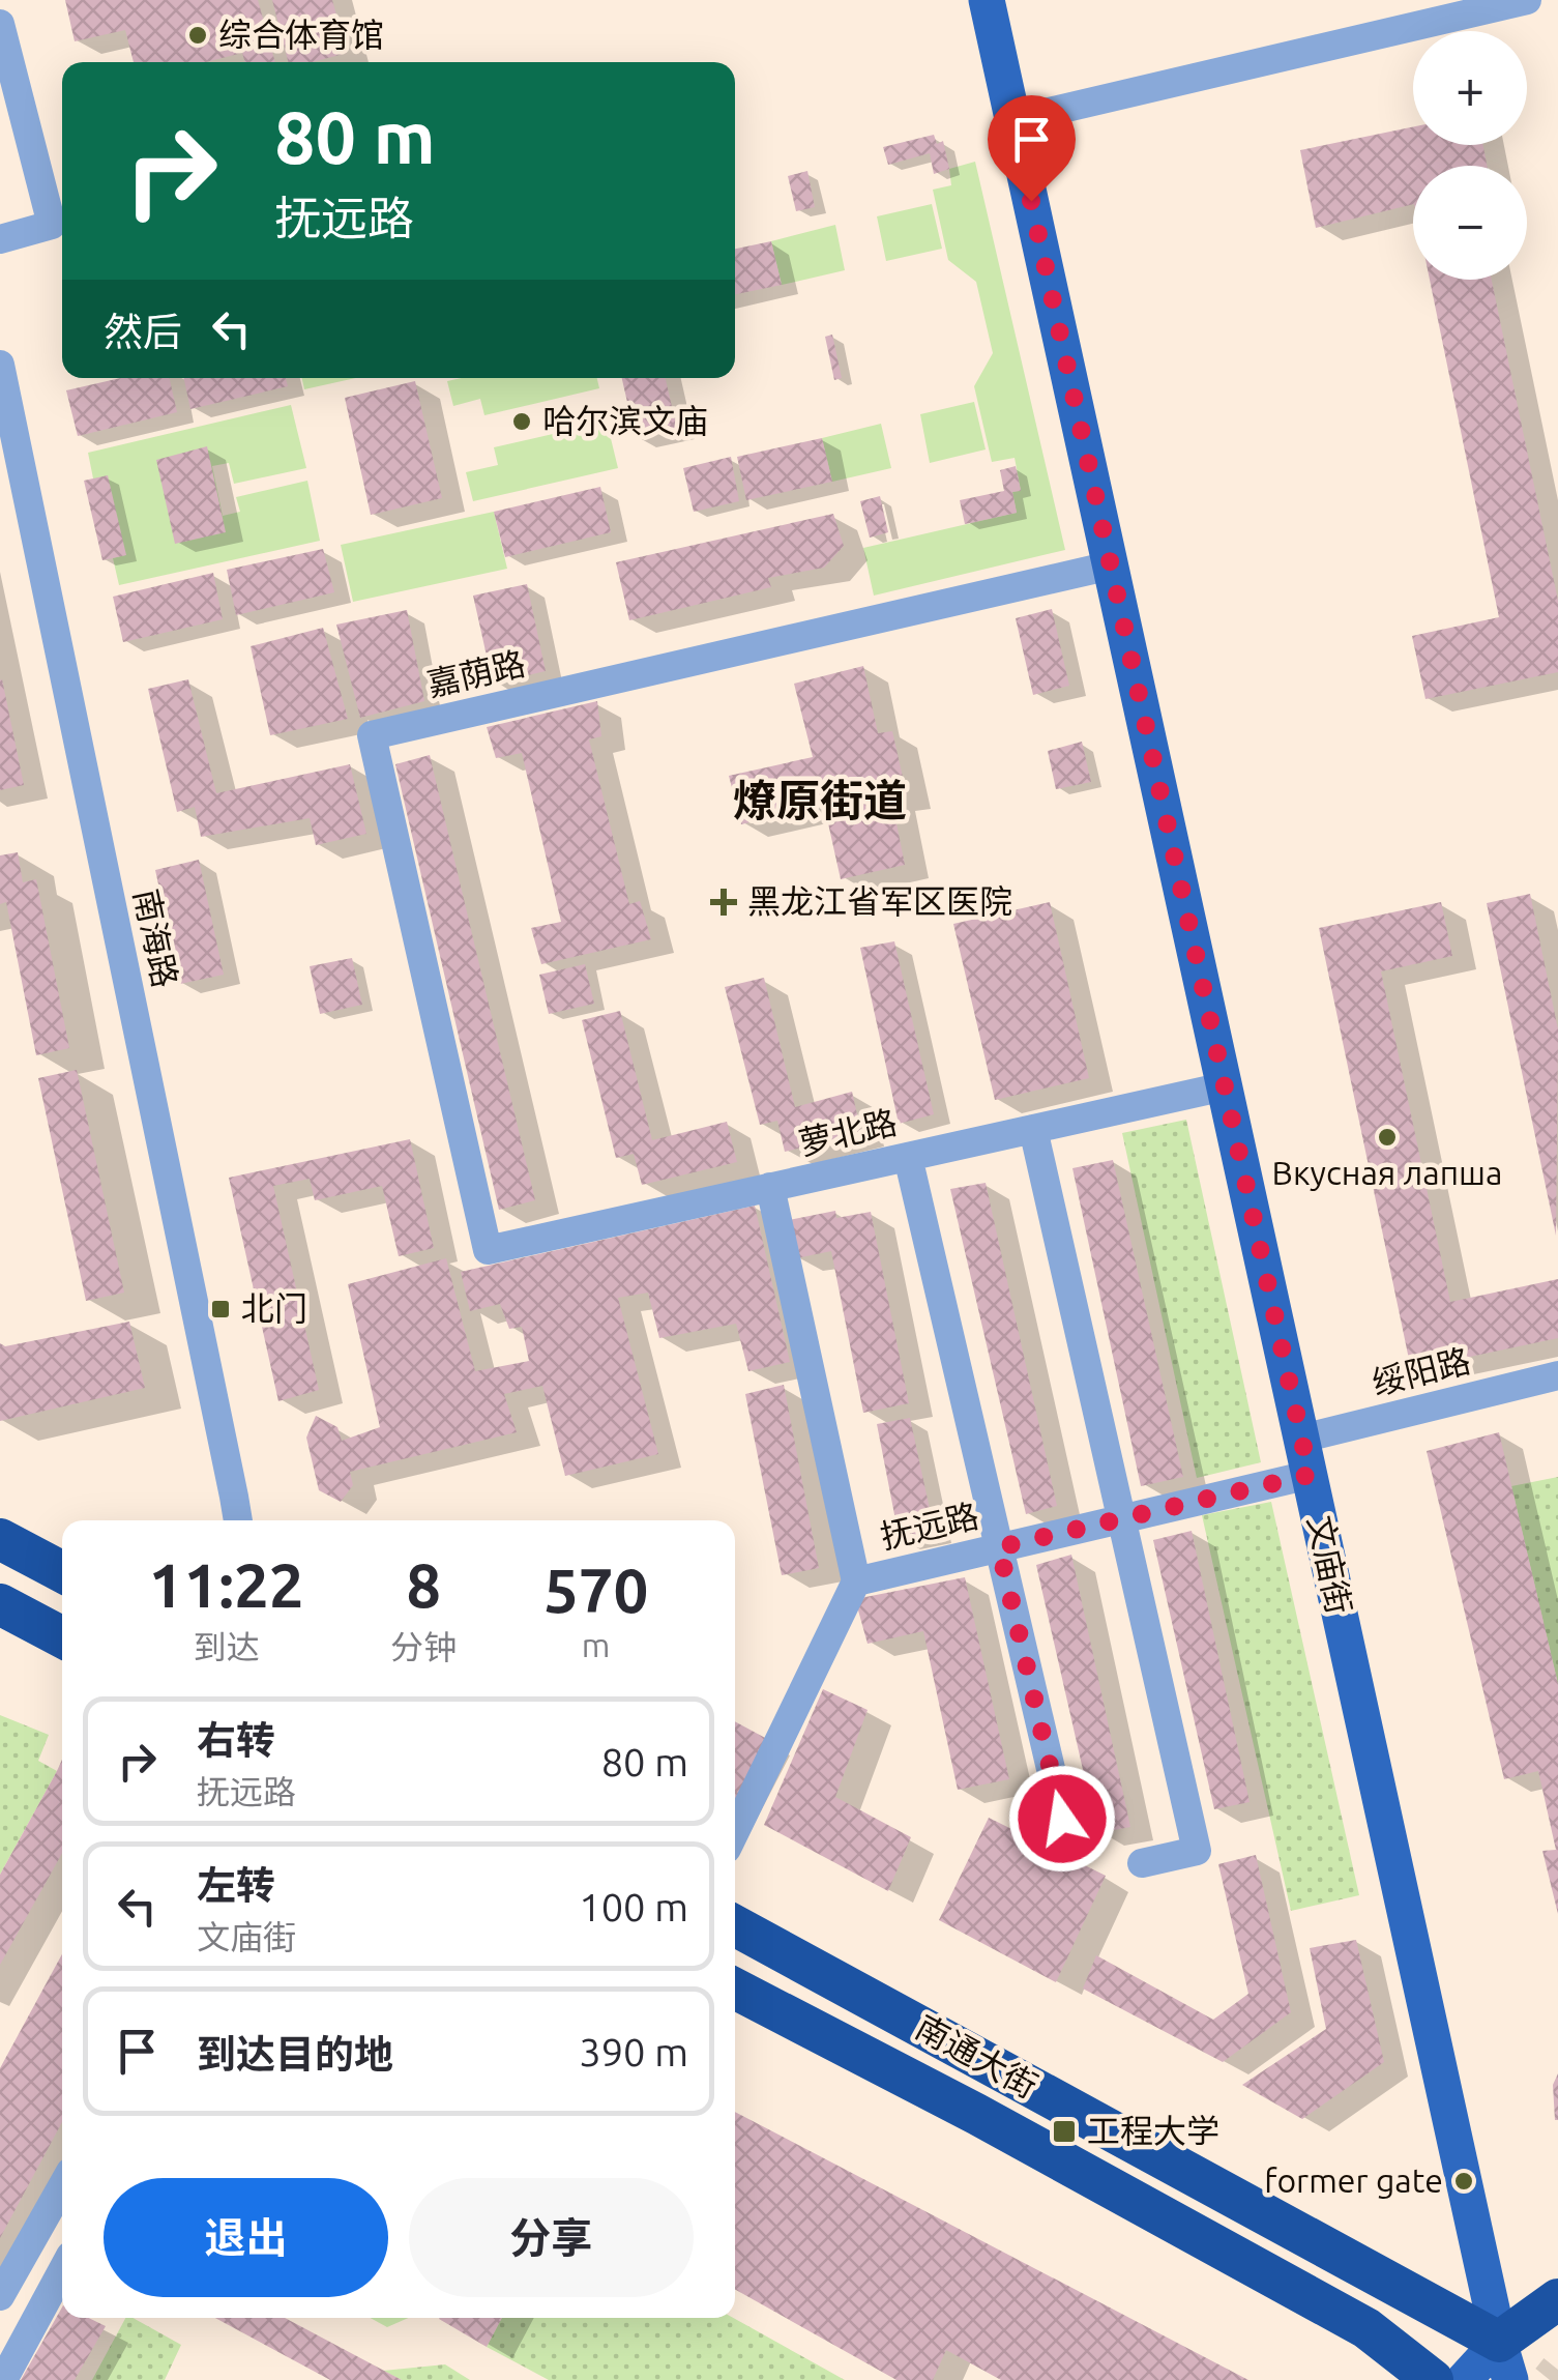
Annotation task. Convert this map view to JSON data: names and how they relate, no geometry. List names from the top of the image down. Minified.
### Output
{"streets":{"highway":["南通大街"],"main road":["文庙街"],"street":["嘉荫路","南海路","萝北路","绥阳路","抚远路"]},"crossings":[["嘉荫路","萝北路"],["嘉荫路","文庙街"],["萝北路","文庙街"],["绥阳路","文庙街"],["抚远路","文庙街"],["文庙街","南通大街"]],"districts":["燎原街道"],"places":{"other":["综合体育馆","哈尔滨文庙","Вкусная лапша","former gate"],"health":["黑龙江省军区医院"],"transit":["北门","工程大学"]},"page":{"map_buttons":["+","−"],"turn":["80 m","抚远路"],"then":"然后","eta":["11:22","到达","8","分钟","570","m"],"list":[{"name":"右转","note":"抚远路","value":"80 m"},{"name":"左转","note":"文庙街","value":"100 m"},{"name":"到达目的地","value":"390 m"}],"buttons":["退出","分享"]}}
